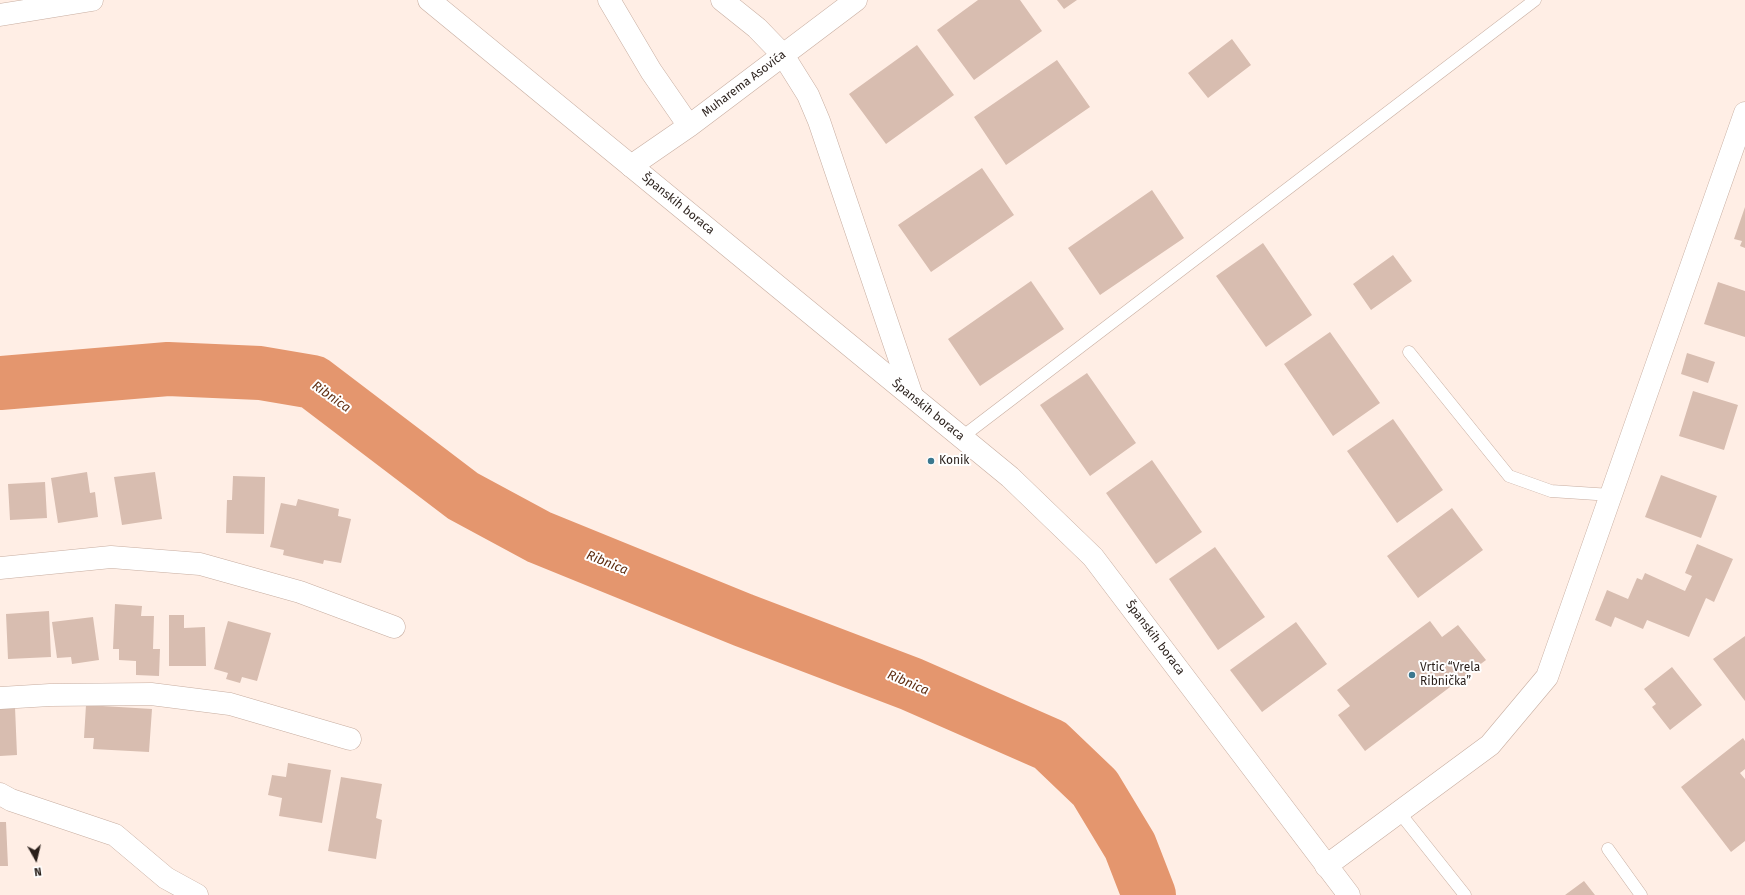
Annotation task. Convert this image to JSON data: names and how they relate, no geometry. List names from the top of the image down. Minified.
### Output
{"streets":{"street":["Muharema Asovića","Španskih boraca"]},"crossings":[["Muharema Asovića","Španskih boraca"]],"water":["Ribnica"],"places":["Konik","Vrtic “Vrela Ribnička”"],"north":"bottom"}
